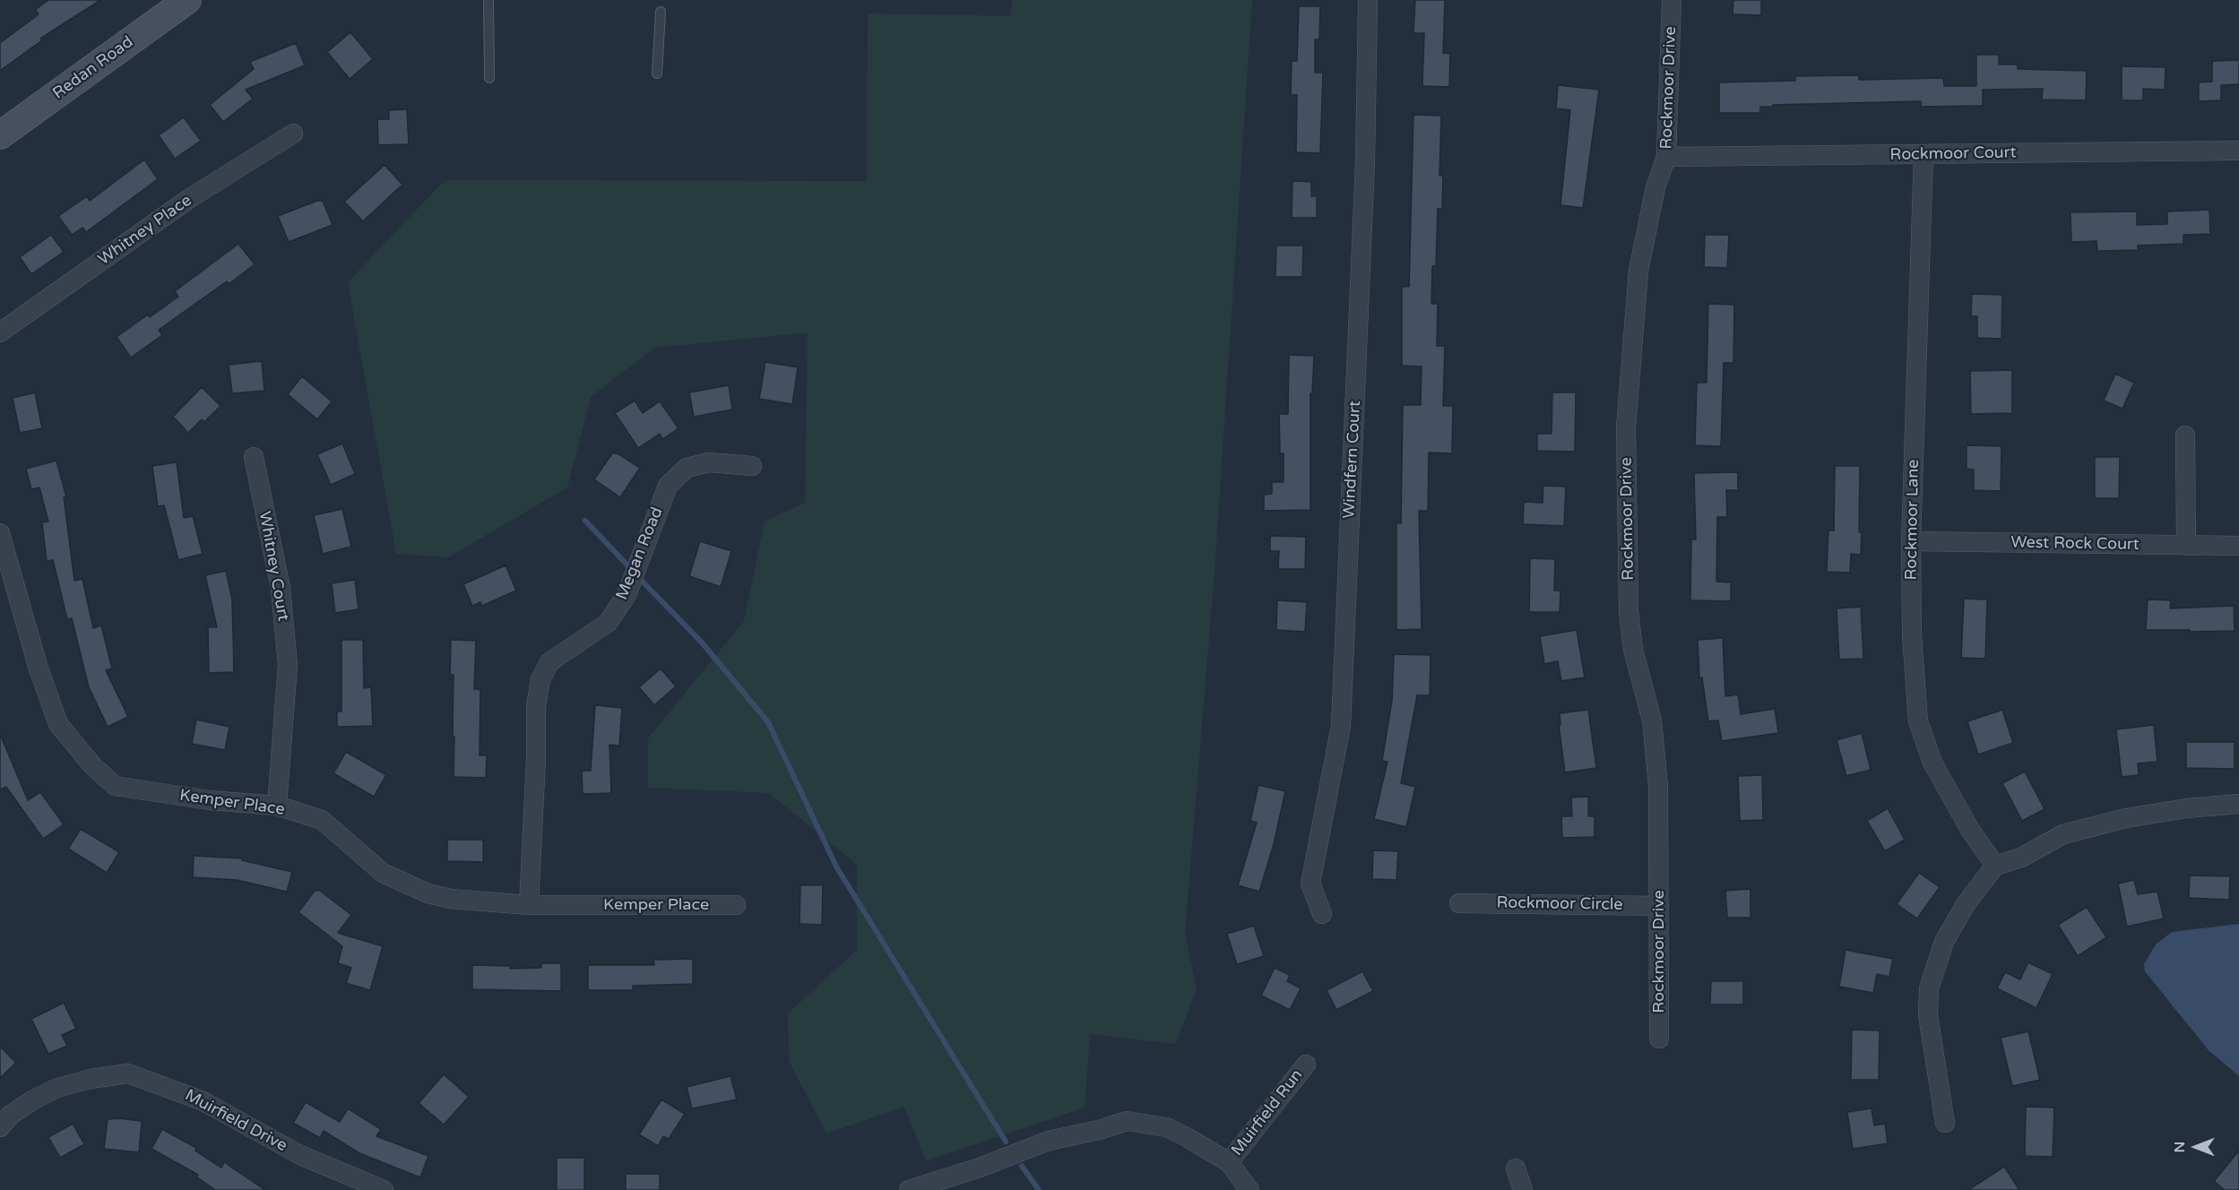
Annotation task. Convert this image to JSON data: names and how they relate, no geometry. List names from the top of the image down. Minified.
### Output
{"streets":{"main road":["Redan Road"],"street":["Rockmoor Drive","Rockmoor Court","Whitney Place","Windfern Court","Rockmoor Lane","West Rock Court","Megan Road","Whitney Court","Kemper Place","Rockmoor Circle","Muirfield Run","Muirfield Drive"]},"crossings":[["Rockmoor Drive","Rockmoor Court"],["Rockmoor Drive","Rockmoor Circle"],["Rockmoor Court","Rockmoor Lane"],["Rockmoor Lane","West Rock Court"],["Megan Road","Kemper Place"],["Whitney Court","Kemper Place"]],"north":"left"}
